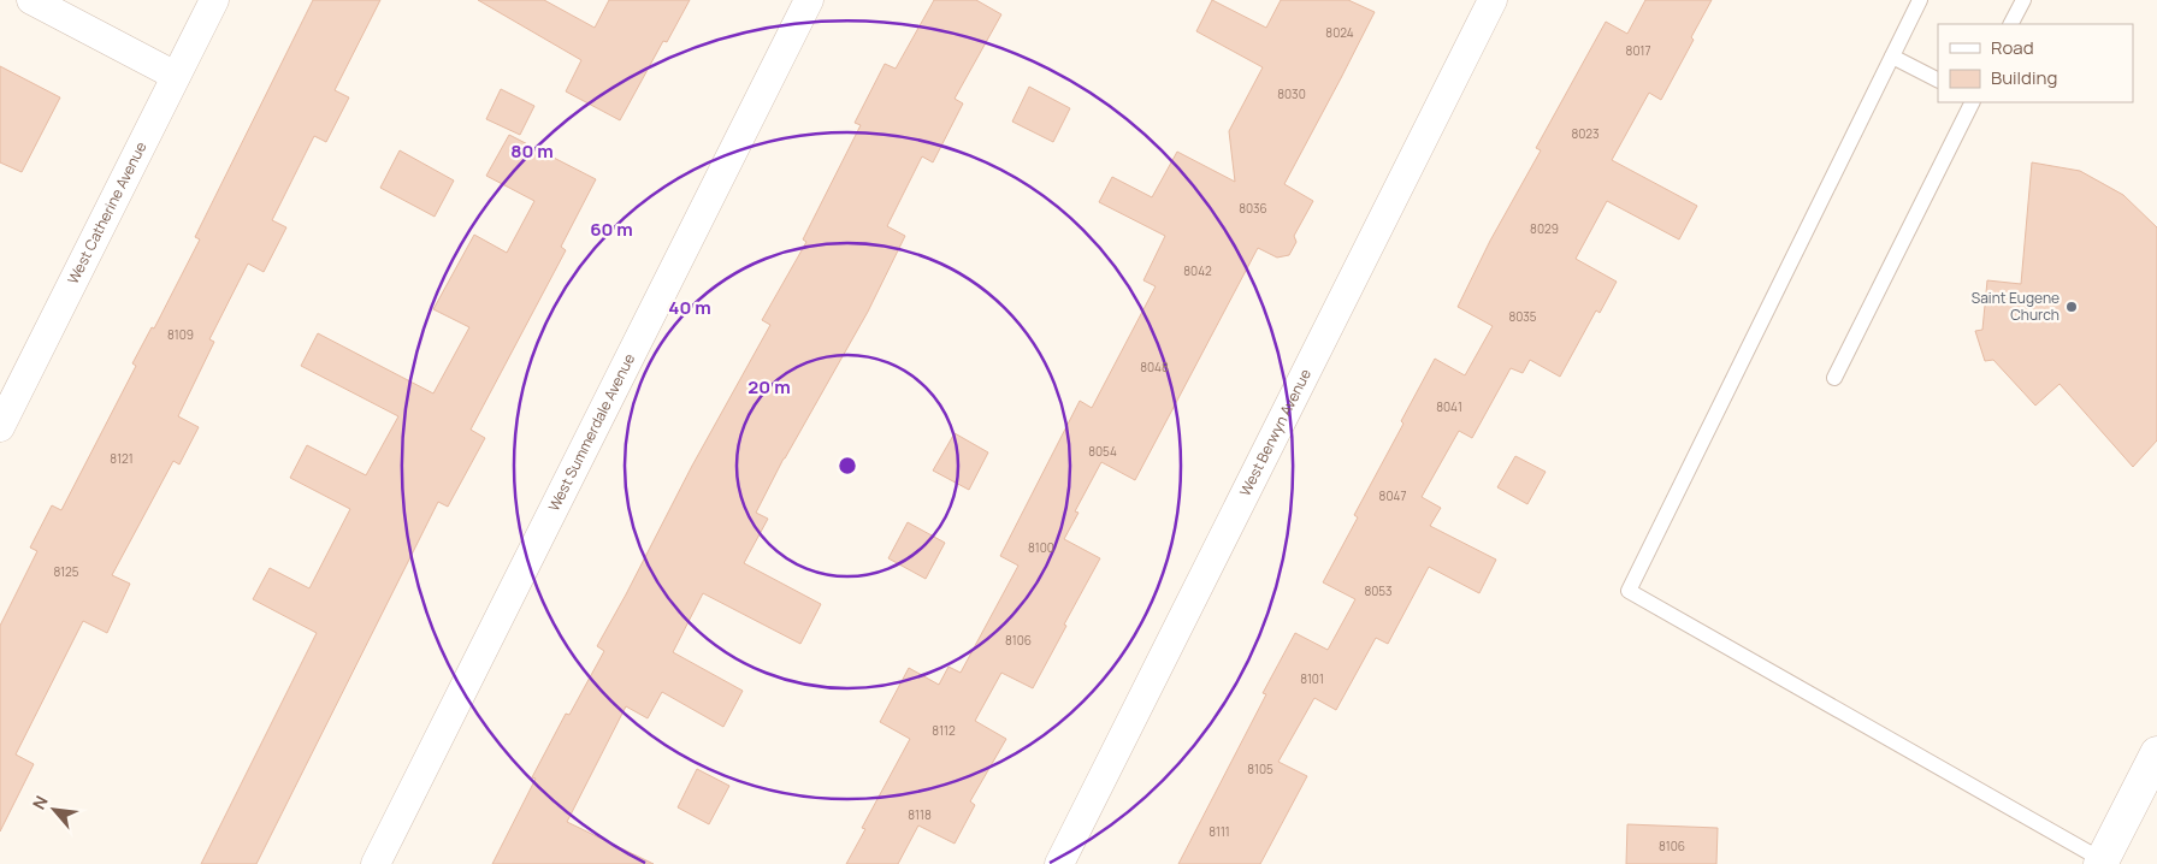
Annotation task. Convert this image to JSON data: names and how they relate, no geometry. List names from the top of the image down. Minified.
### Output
{"streets":{"street":["West Catherine Avenue","West Summerdale Avenue","West Berwyn Avenue"]},"places":["Saint Eugene Church"],"house_numbers":["8024","8017","8030","8023","8036","8029","8042","8035","8109","8048","8041","8054","8121","8047","8100","8125","8053","8106","8101","8112","8105","8118","8111","8106"],"legend":["Road","Building"],"north":"top left","rings":["80 m","60 m","40 m","20 m"]}
